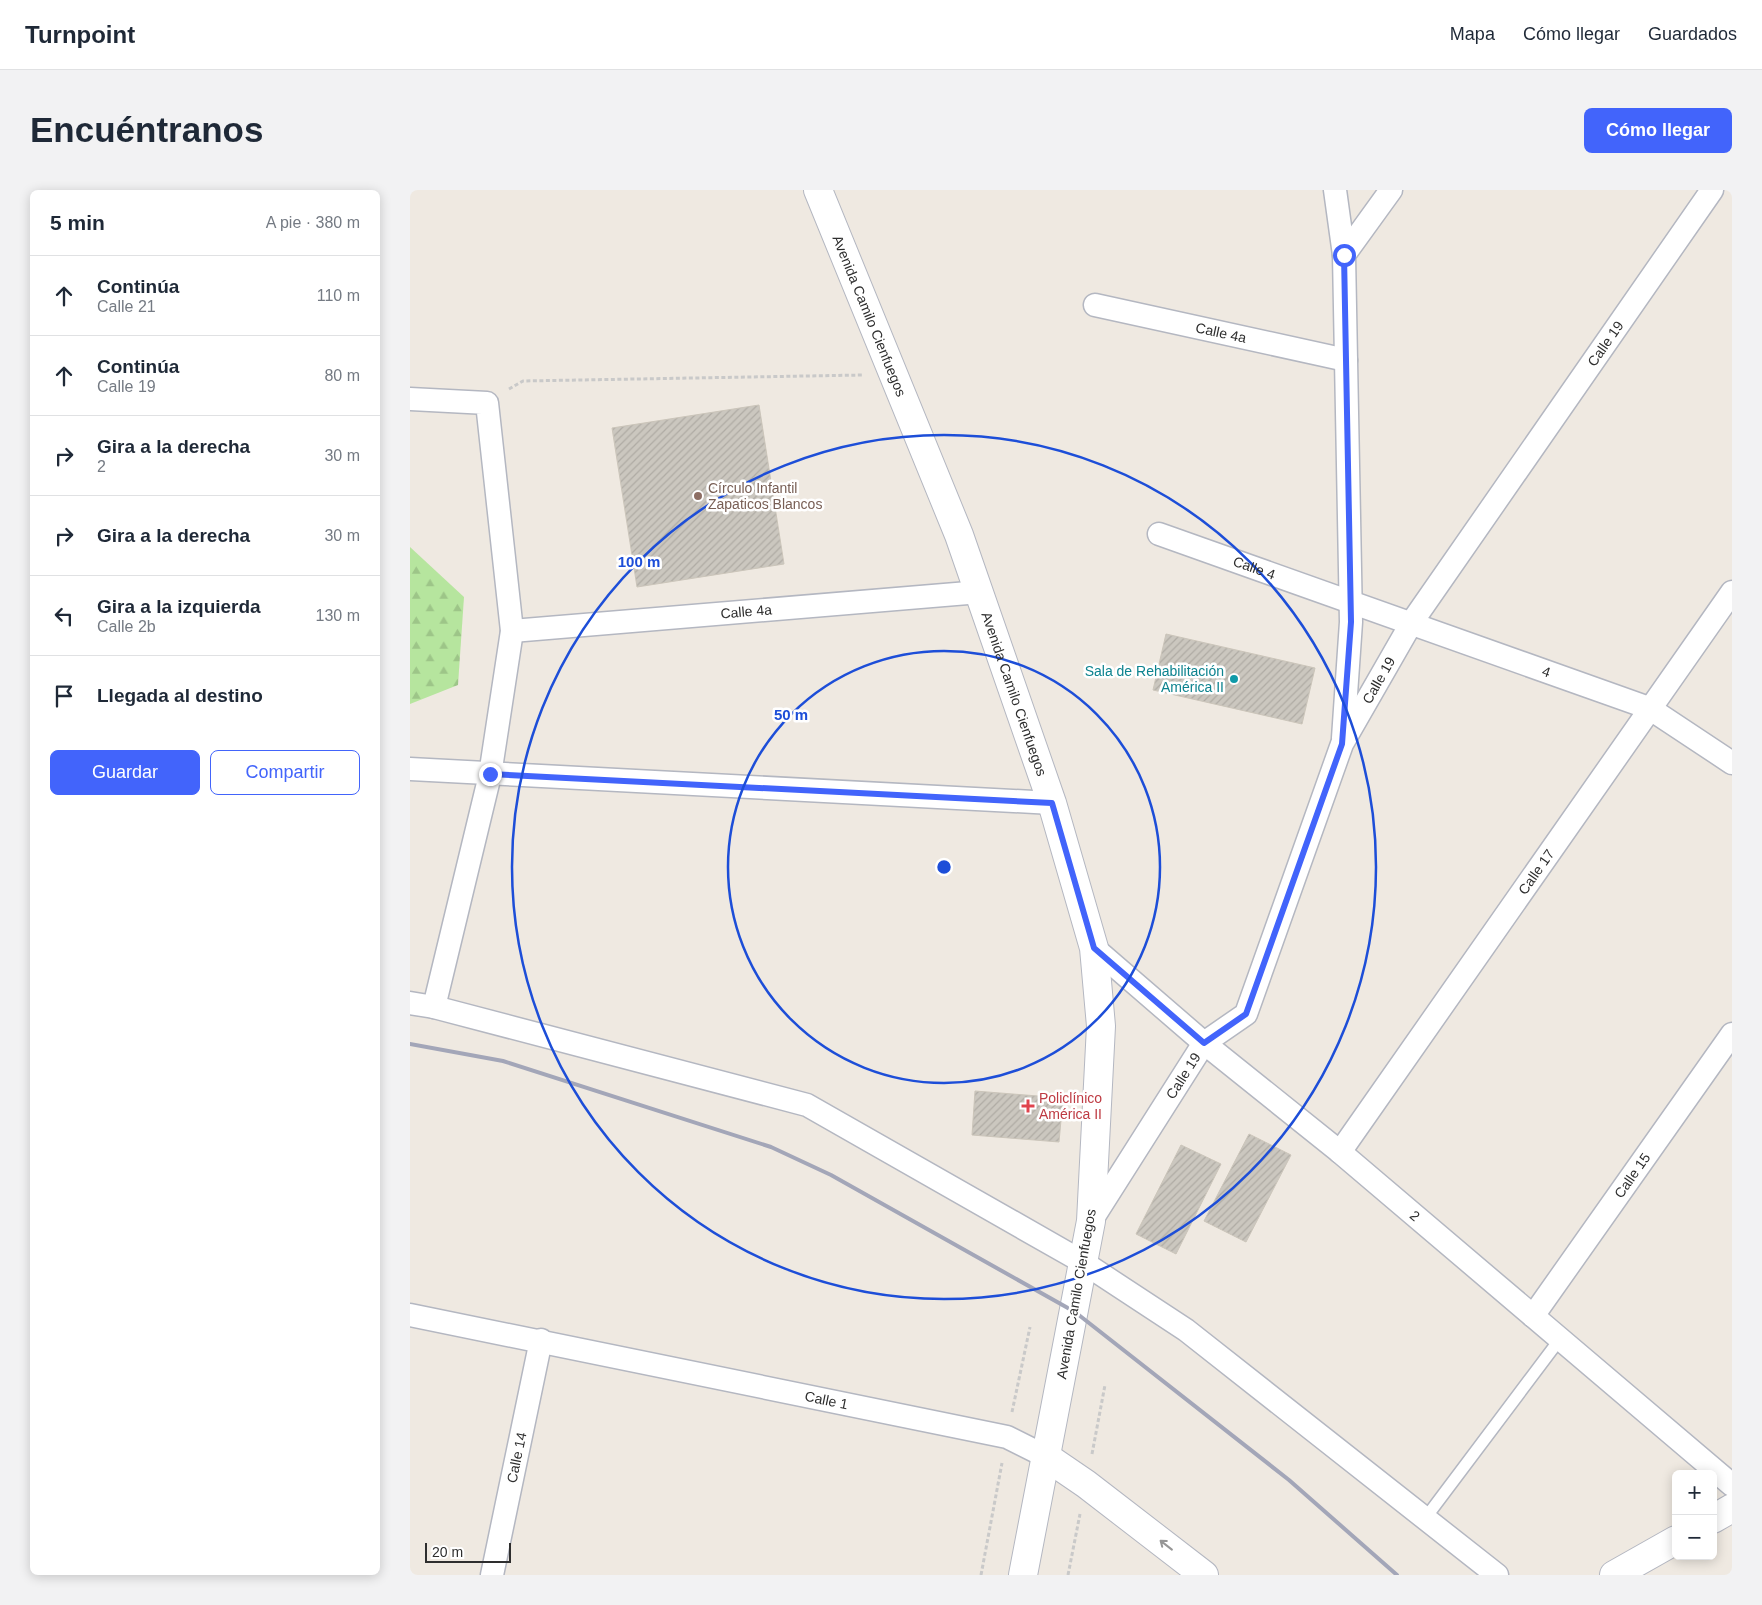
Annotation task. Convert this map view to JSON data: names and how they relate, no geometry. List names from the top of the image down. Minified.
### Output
{"streets":{"street":["Avenida Camilo Cienfuegos","Calle 4a","Calle 19","Calle 4","4","Calle 17","Calle 15","2","Calle 1","Calle 14"]},"crossings":[["Avenida Camilo Cienfuegos","Calle 4a"],["Avenida Camilo Cienfuegos","Calle 19"],["Avenida Camilo Cienfuegos","2"],["Avenida Camilo Cienfuegos","Calle 1"],["Calle 19","4"],["Calle 19","2"],["Calle 4","4"],["4","Calle 17"],["Calle 17","2"],["Calle 15","2"],["Calle 1","Calle 14"]],"places":{"other":["Círculo Infantil Zapaticos Blancos","Sala de Rehabilitación América II"],"health":["Policlínico América II"]},"scale_bar":"20 m","page":{"header":"Turnpoint","nav":["Mapa","Cómo llegar","Guardados"],"buttons":["Cómo llegar",["Guardar","Compartir"]],"title":"Encuéntranos","heading":["5 min","A pie · 380 m"],"list":[["Continúa","Calle 21","110 m"],["Continúa","Calle 19","80 m"],["Gira a la derecha","2","30 m"],["Gira a la derecha","30 m"],["Gira a la izquierda","Calle 2b","130 m"],"Llegada al destino"],"map_buttons":["+","−"],"scale":"20 m"},"rings":["100 m","50 m"]}
